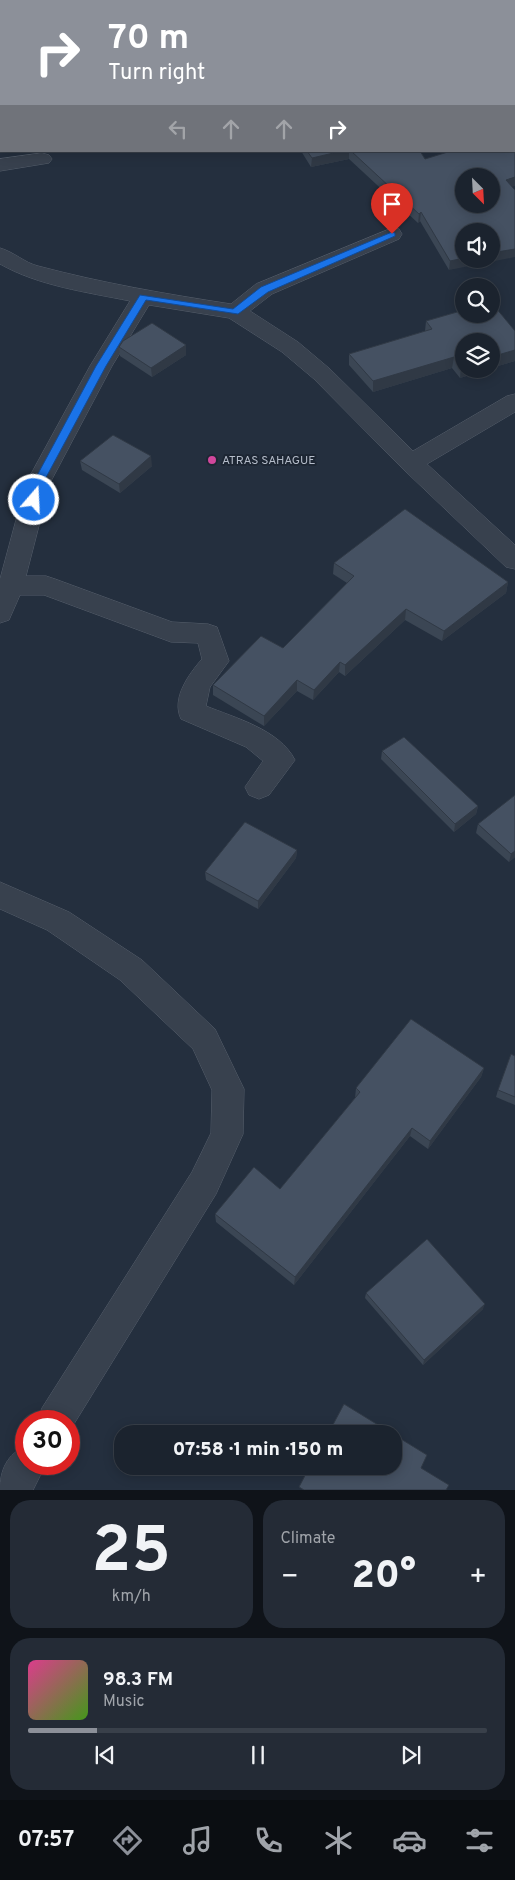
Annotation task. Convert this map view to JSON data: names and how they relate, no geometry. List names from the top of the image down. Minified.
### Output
{"places":["ATRAS SAHAGUE"],"north":"bottom right","page":{"turn":["70 m","Turn right"],"limit":"30","trip":"07:58 · 1 min · 150 m","tile":[["25","km/h"],"Climate"],"heat":["−","20°","+"],"song":["98.3 FM","Music"],"tabs":"07:57"}}
